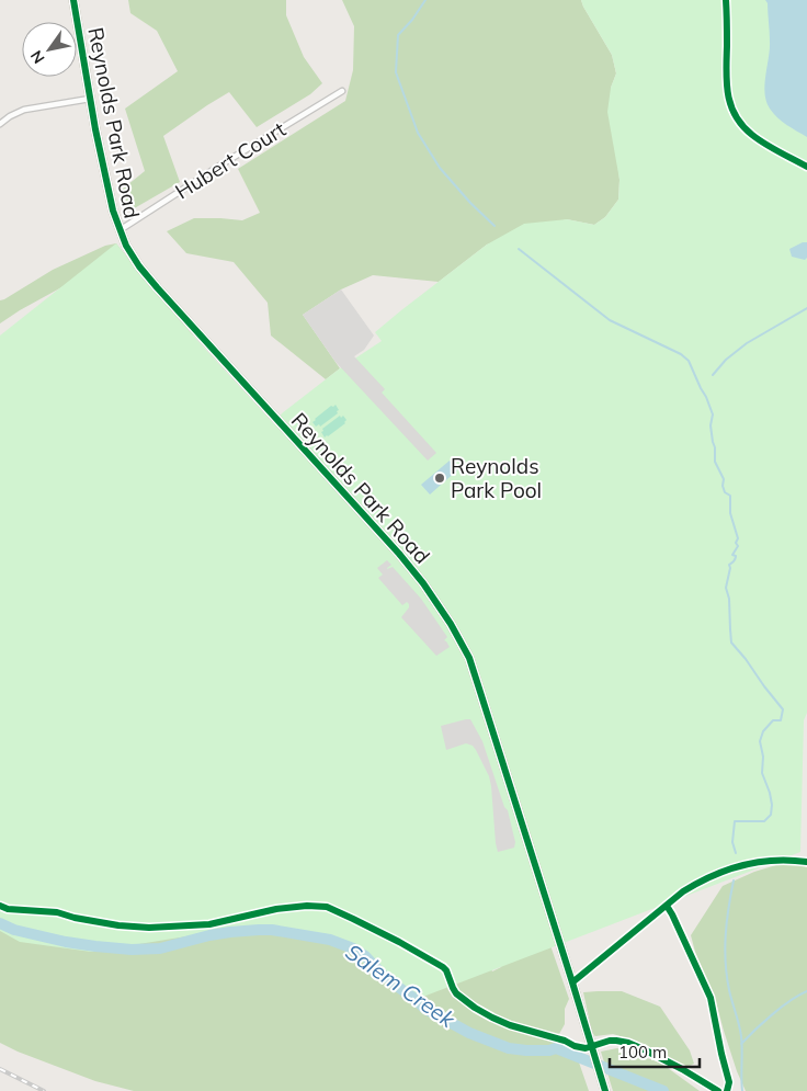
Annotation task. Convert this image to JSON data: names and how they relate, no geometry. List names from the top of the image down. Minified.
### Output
{"streets":{"main road":["Reynolds Park Road"],"street":["Hubert Court"]},"crossings":[["Reynolds Park Road","Hubert Court"]],"water":["Salem Creek"],"places":["Reynolds Park Pool"],"scale_bar":"100 m","north":"bottom left"}
